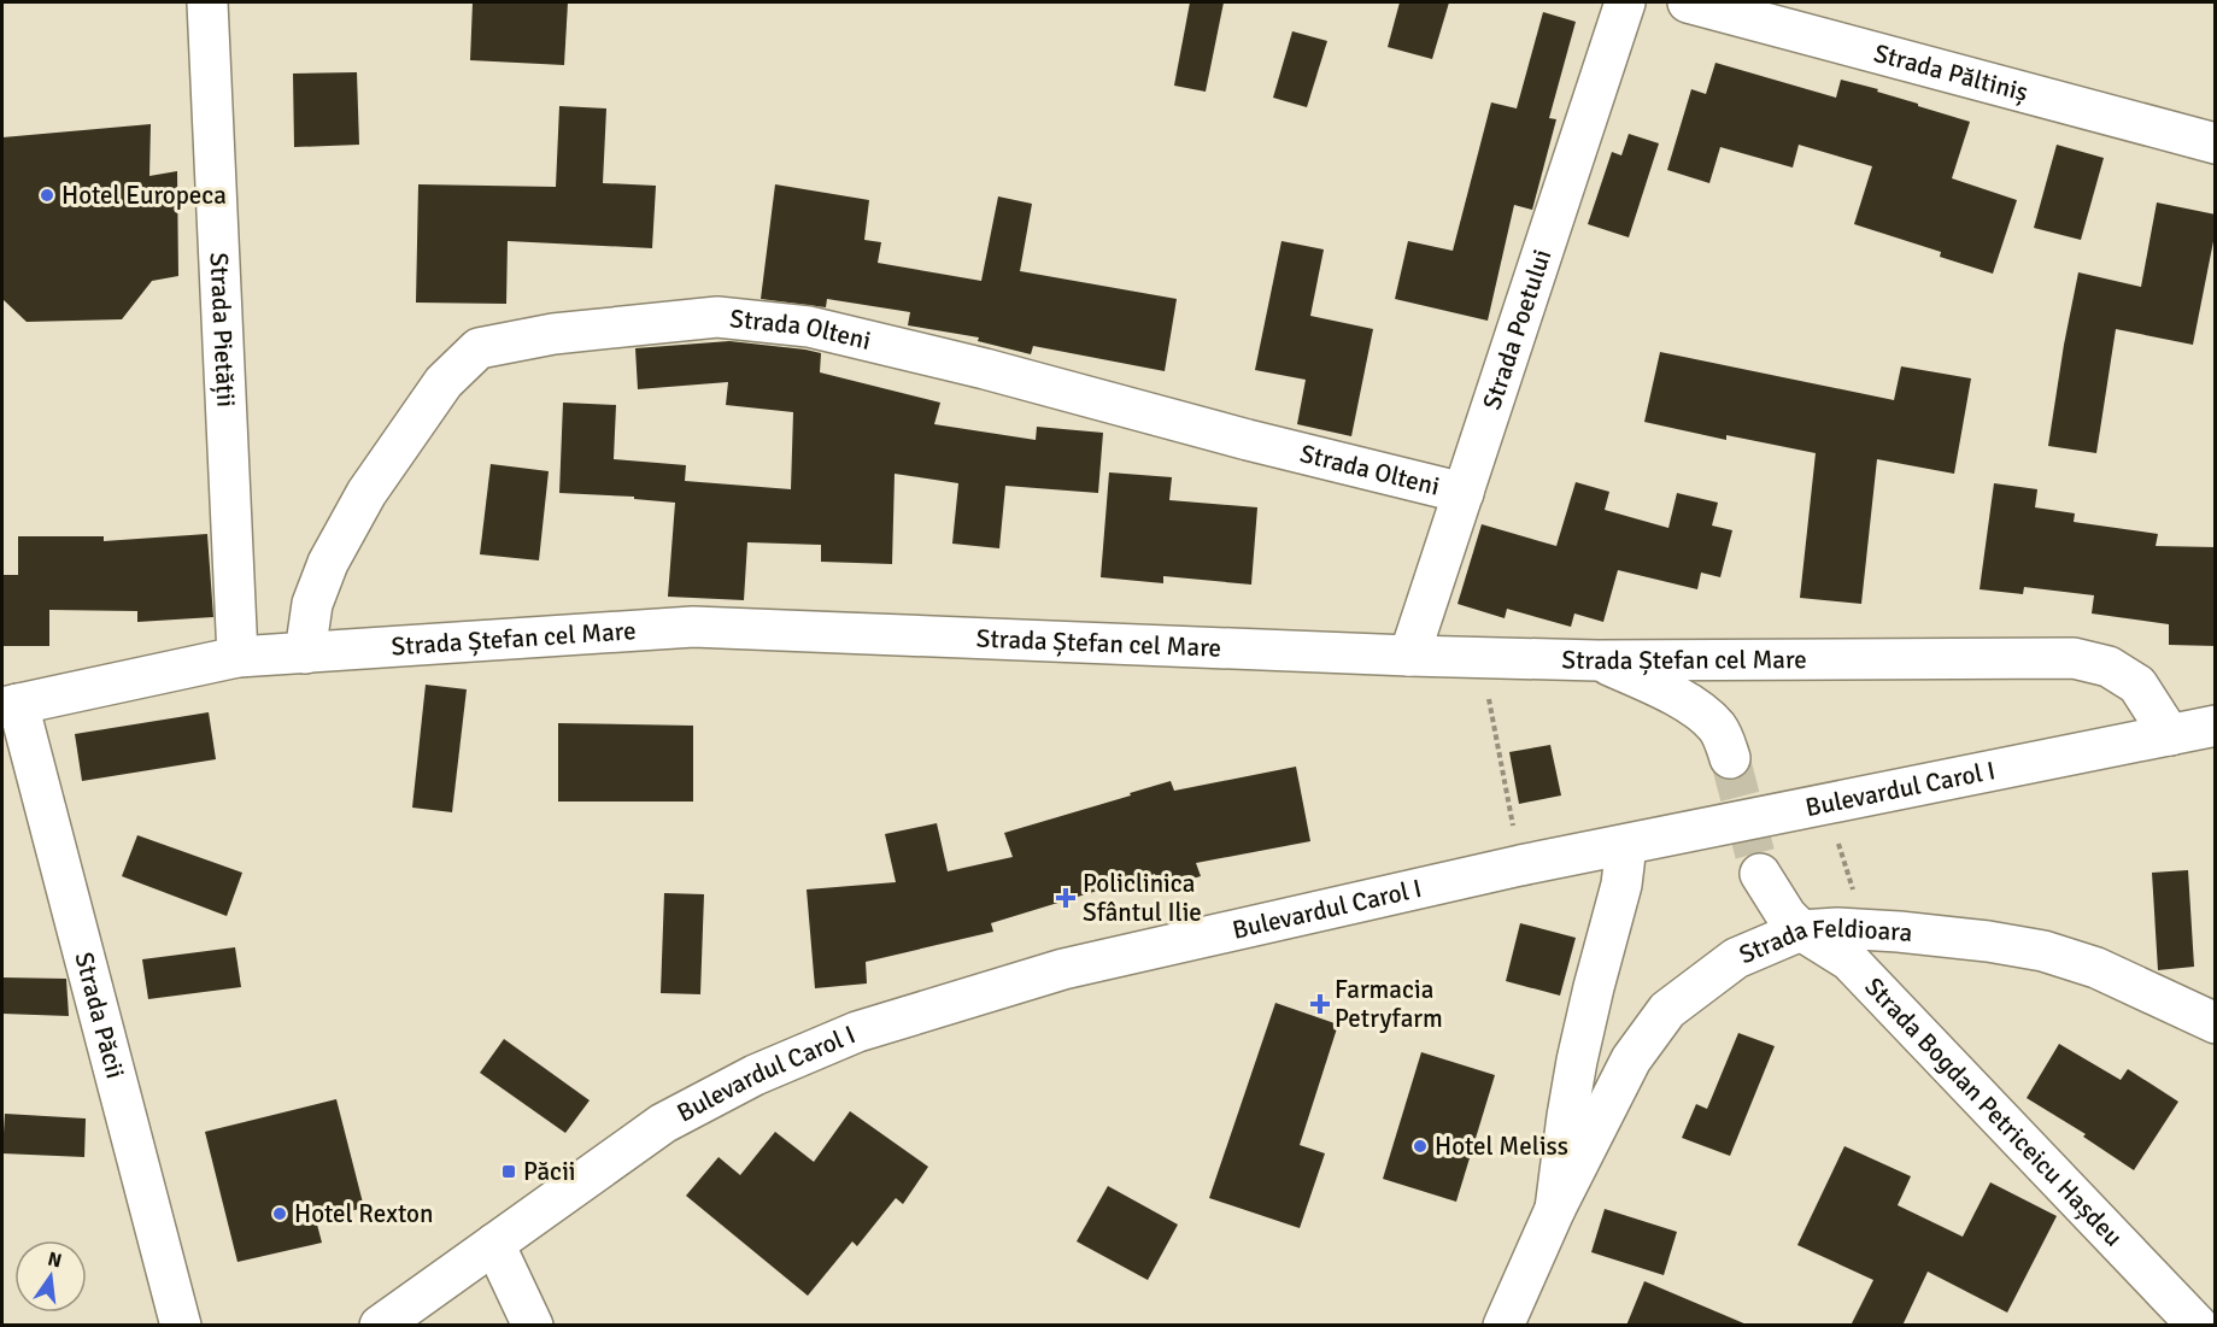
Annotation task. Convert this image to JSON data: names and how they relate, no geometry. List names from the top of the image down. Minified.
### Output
{"streets":{"street":["Strada Păltiniș","Strada Pietății","Strada Poetului","Strada Olteni","Strada Ștefan cel Mare","Bulevardul Carol I","Strada Feldioara","Strada Păcii","Strada Bogdan Petriceicu Hașdeu"]},"crossings":[["Strada Pietății","Strada Ștefan cel Mare"],["Strada Poetului","Strada Olteni"],["Strada Poetului","Strada Ștefan cel Mare"],["Strada Olteni","Strada Ștefan cel Mare"],["Strada Ștefan cel Mare","Bulevardul Carol I"],["Strada Ștefan cel Mare","Strada Păcii"],["Bulevardul Carol I","Strada Feldioara"],["Strada Feldioara","Strada Bogdan Petriceicu Hașdeu"]],"places":{"other":["Hotel Europeca","Hotel Meliss","Hotel Rexton"],"health":["Policlinica Sfântul Ilie","Farmacia Petryfarm"],"transit":["Păcii"]},"north":"top"}
